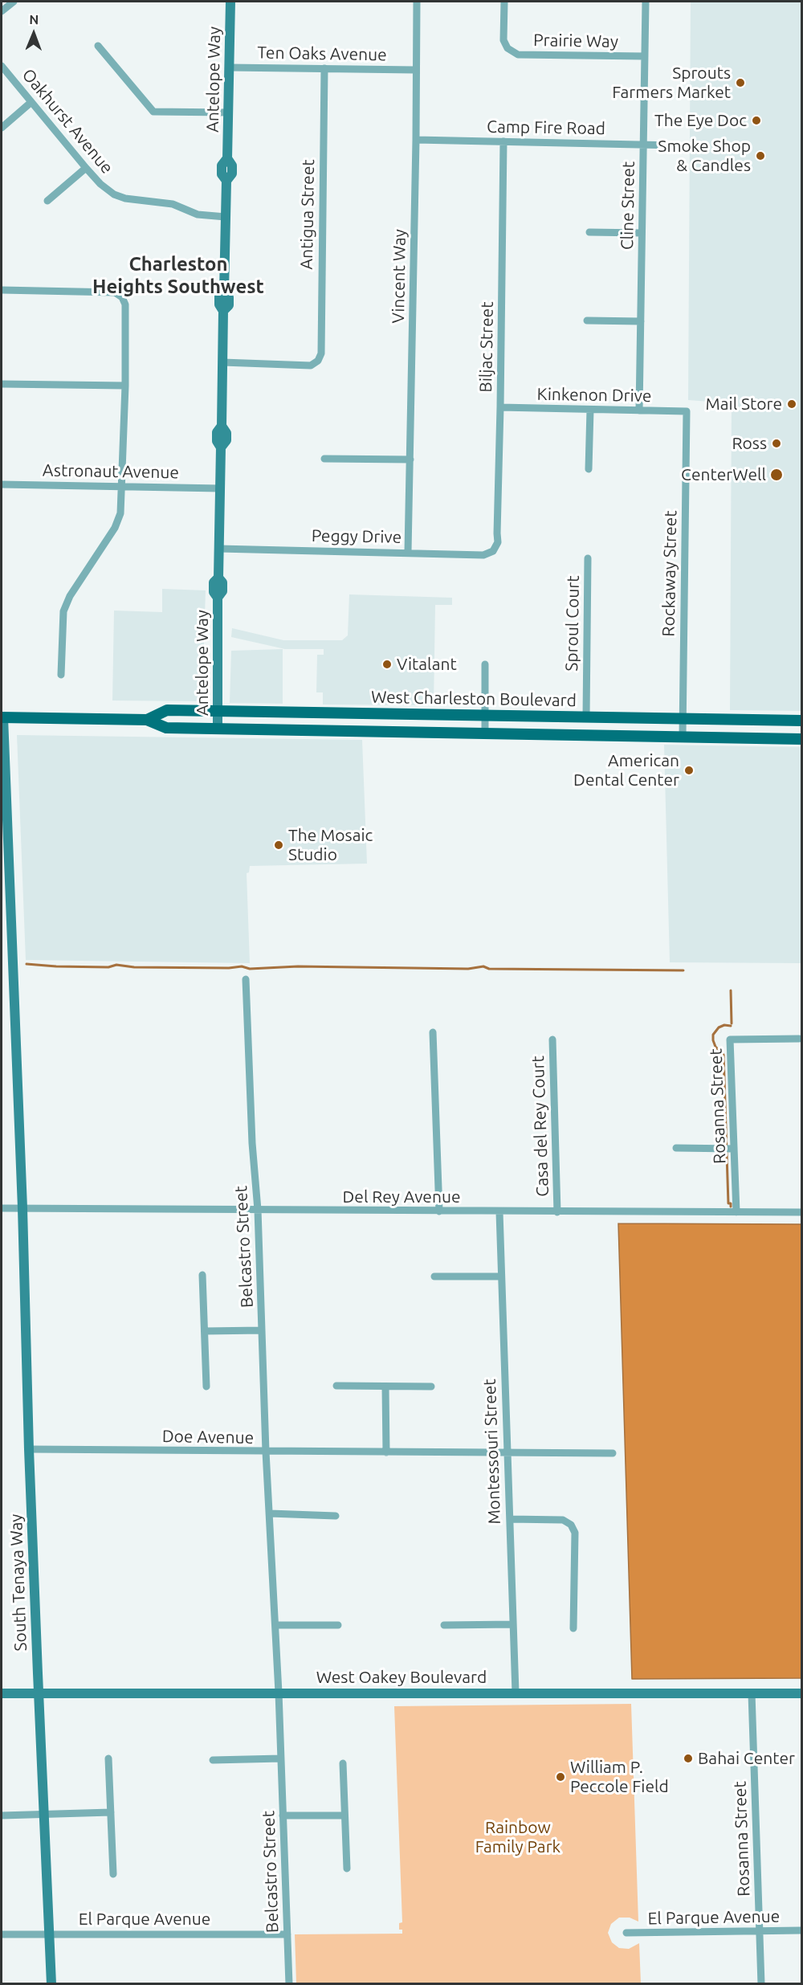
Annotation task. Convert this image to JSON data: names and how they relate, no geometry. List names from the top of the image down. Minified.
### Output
{"streets":{"main road":["West Charleston Boulevard"],"street":["Prairie Way","Ten Oaks Avenue","Antelope Way","Oakhurst Avenue","Camp Fire Road","Cline Street","Antigua Street","Vincent Way","Biljac Street","Kinkenon Drive","Astronaut Avenue","Peggy Drive","Rockaway Street","Sproul Court","Rosanna Street","Casa del Rey Court","Del Rey Avenue","Belcastro Street","Doe Avenue","Montessouri Street","South Tenaya Way","West Oakey Boulevard","El Parque Avenue"]},"crossings":[["Prairie Way","Cline Street"],["Ten Oaks Avenue","Antelope Way"],["Ten Oaks Avenue","Antigua Street"],["Ten Oaks Avenue","Vincent Way"],["Antelope Way","Oakhurst Avenue"],["Antelope Way","Antigua Street"],["Antelope Way","Astronaut Avenue"],["Antelope Way","Peggy Drive"],["Antelope Way","West Charleston Boulevard"],["Camp Fire Road","Cline Street"],["Camp Fire Road","Vincent Way"],["Camp Fire Road","Biljac Street"],["Cline Street","Kinkenon Drive"],["Vincent Way","Peggy Drive"],["Biljac Street","Kinkenon Drive"],["Biljac Street","Peggy Drive"],["Kinkenon Drive","Rockaway Street"],["Rockaway Street","West Charleston Boulevard"],["Sproul Court","West Charleston Boulevard"],["West Charleston Boulevard","South Tenaya Way"],["Rosanna Street","Del Rey Avenue"],["Rosanna Street","West Oakey Boulevard"],["Rosanna Street","El Parque Avenue"],["Casa del Rey Court","Del Rey Avenue"],["Del Rey Avenue","Belcastro Street"],["Del Rey Avenue","Montessouri Street"],["Del Rey Avenue","South Tenaya Way"],["Belcastro Street","Doe Avenue"],["Belcastro Street","West Oakey Boulevard"],["Belcastro Street","El Parque Avenue"],["Doe Avenue","Montessouri Street"],["Doe Avenue","South Tenaya Way"],["Montessouri Street","West Oakey Boulevard"],["South Tenaya Way","West Oakey Boulevard"],["South Tenaya Way","El Parque Avenue"]],"districts":["Charleston Heights Southwest"],"parks":["Rainbow Family Park"],"places":["Sprouts Farmers Market","The Eye Doc","Smoke Shop & Candles","Mail Store","Ross","CenterWell","Vitalant","American Dental Center","The Mosaic Studio","Bahai Center","William P. Peccole Field"],"north":"top"}
